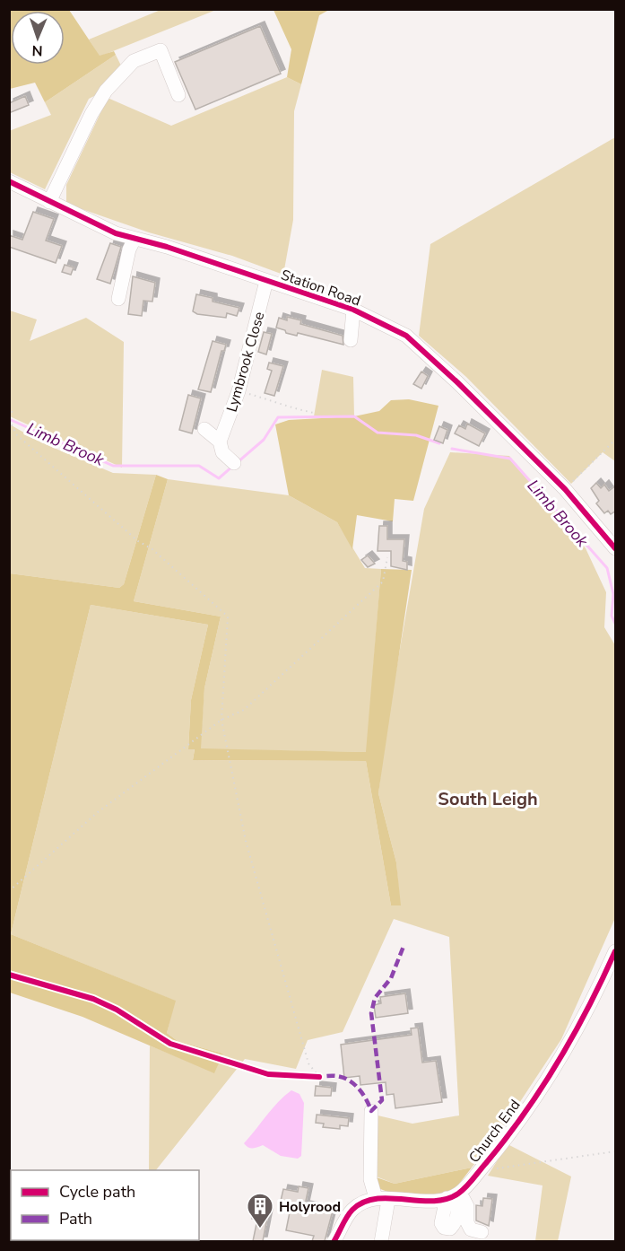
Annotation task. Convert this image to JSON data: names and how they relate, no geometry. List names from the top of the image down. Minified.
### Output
{"streets":{"street":["Station Road","Lymbrook Close","Church End"]},"crossings":[["Station Road","Lymbrook Close"]],"districts":["South Leigh"],"water":["Limb Brook"],"places":{"building":["Holyrood"]},"legend":["Cycle path","Path"],"north":"bottom"}
